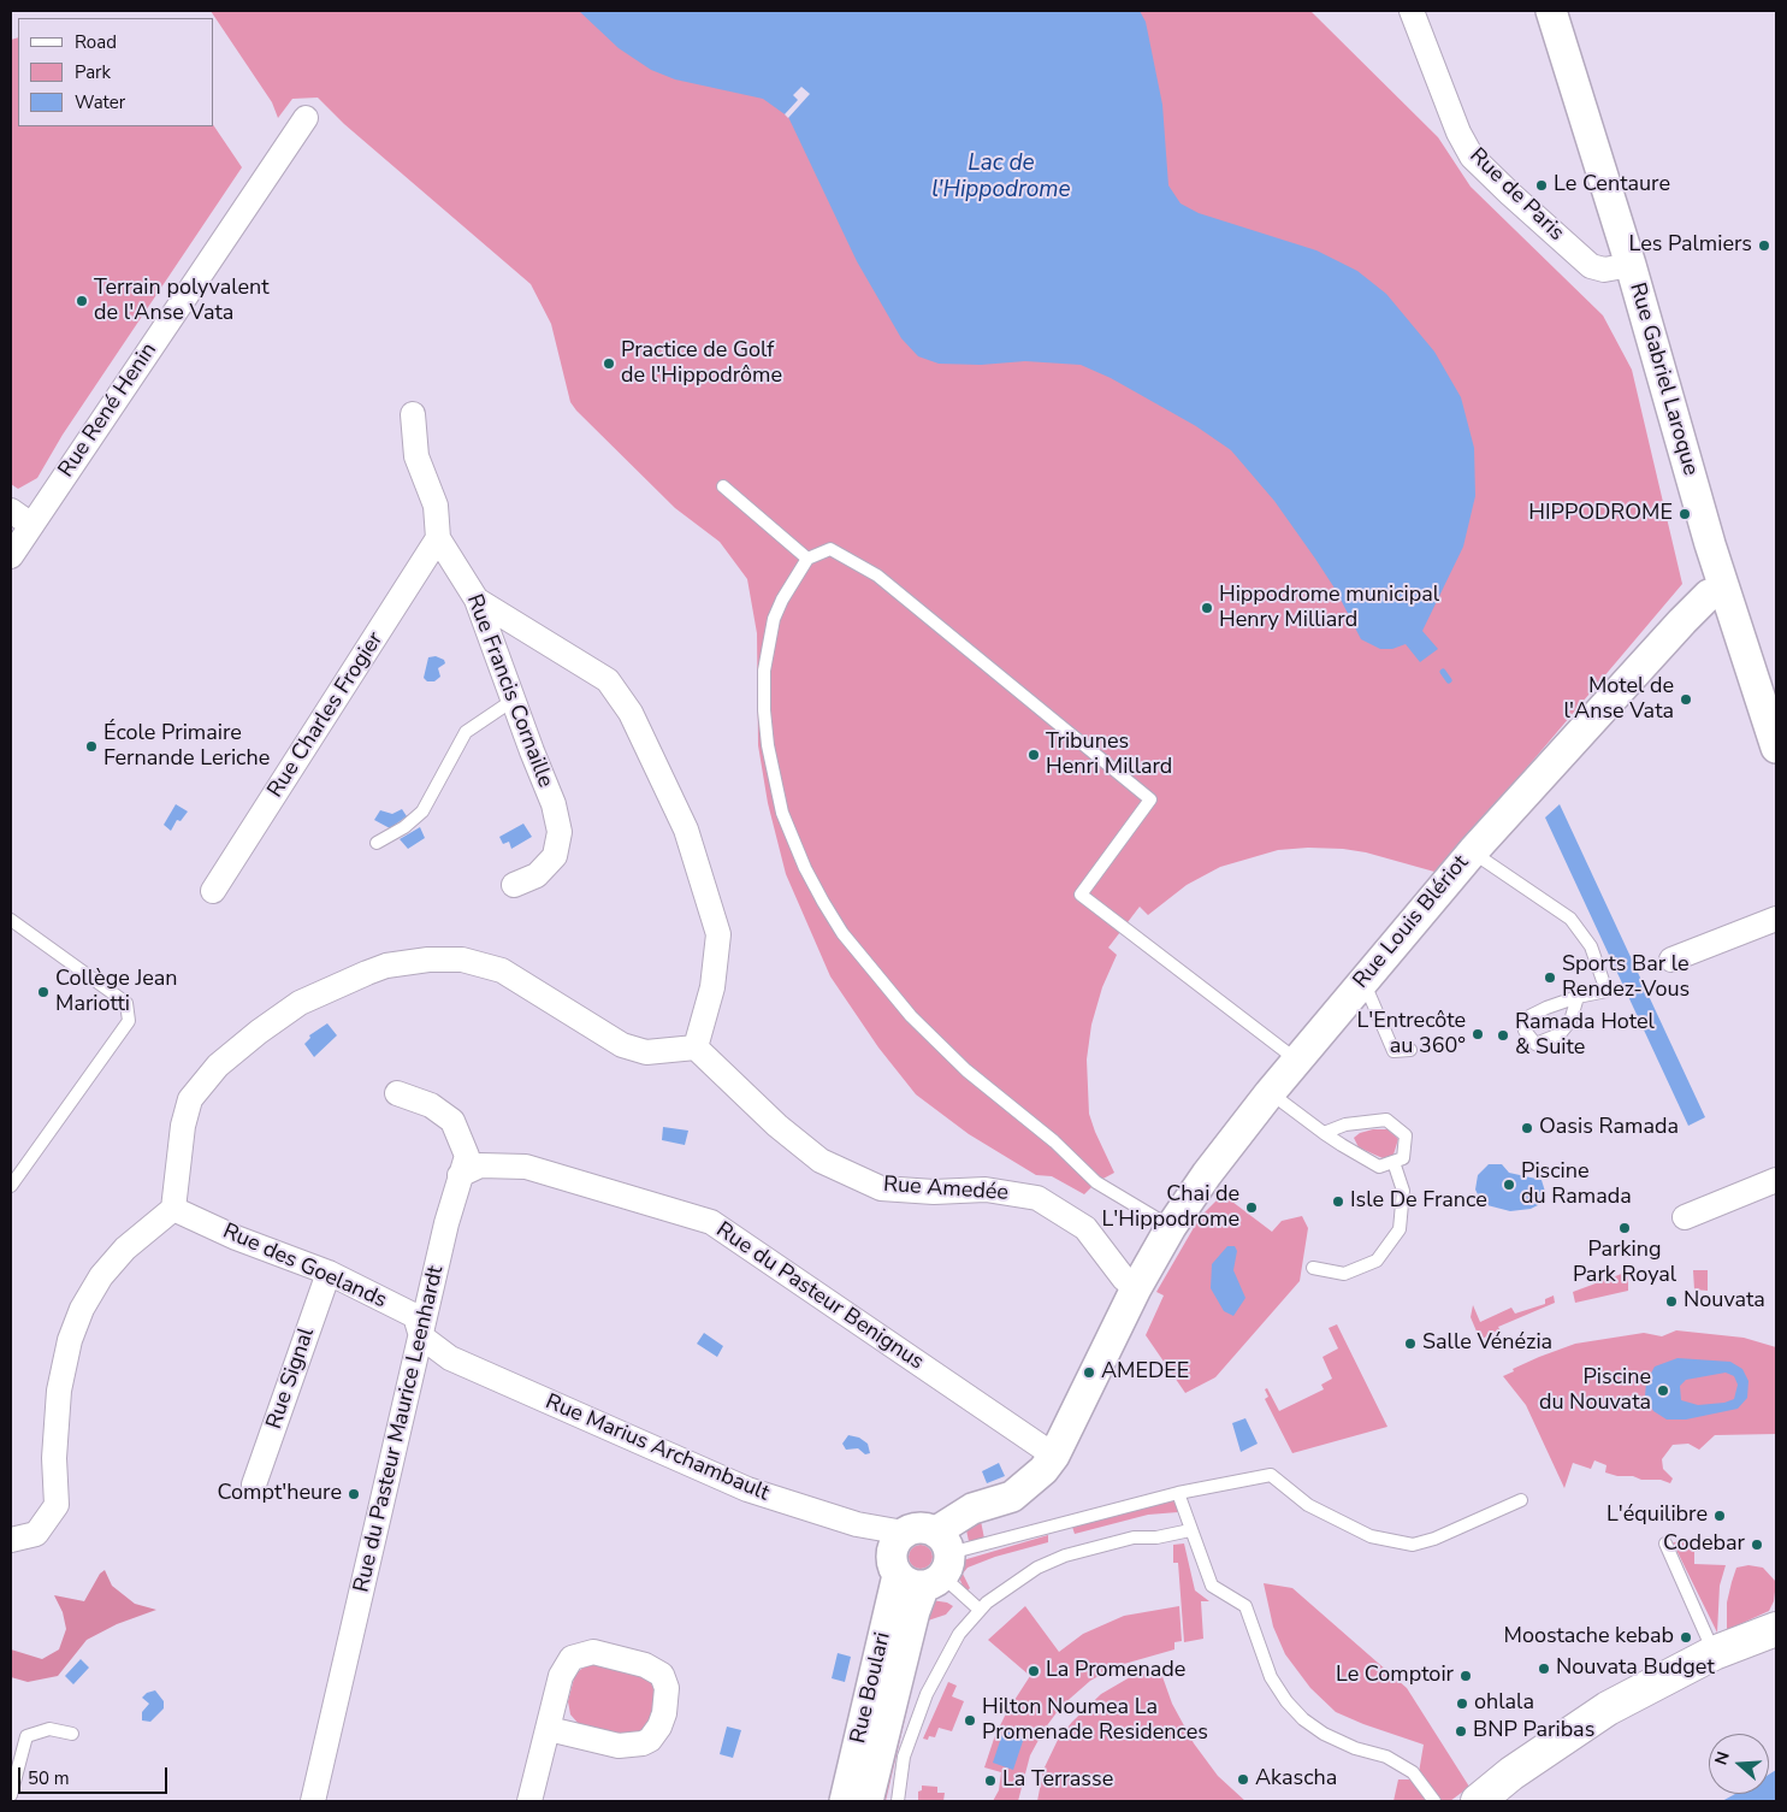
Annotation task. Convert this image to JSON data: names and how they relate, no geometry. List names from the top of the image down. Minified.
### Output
{"streets":{"street":["Rue de Paris","Rue Gabriel Laroque","Rue René Henin","Rue Francis Cornaille","Rue Charles Frogier","Rue Louis Blériot","Rue Amedée","Rue des Goelands","Rue du Pasteur Benignus","Rue Signal","Rue du Pasteur Maurice Leenhardt","Rue Marius Archambault","Rue Boulari"]},"crossings":[["Rue de Paris","Rue Gabriel Laroque"],["Rue Gabriel Laroque","Rue Louis Blériot"],["Rue Francis Cornaille","Rue Charles Frogier"],["Rue Louis Blériot","Rue Amedée"],["Rue des Goelands","Rue Signal"],["Rue des Goelands","Rue du Pasteur Maurice Leenhardt"],["Rue des Goelands","Rue Marius Archambault"],["Rue du Pasteur Benignus","Rue du Pasteur Maurice Leenhardt"],["Rue du Pasteur Maurice Leenhardt","Rue Marius Archambault"],["Rue Marius Archambault","Rue Boulari"]],"water":["Lac de l'Hippodrome"],"places":["Le Centaure","Les Palmiers","Terrain polyvalent de l'Anse Vata","Practice de Golf de l'Hippodrôme","HIPPODROME","Hippodrome municipal Henry Milliard","Motel de l'Anse Vata","École Primaire Fernande Leriche","Tribunes Henri Millard","Sports Bar le Rendez-Vous","Collège Jean Mariotti","L'Entrecôte au 360°","Ramada Hotel & Suite","Oasis Ramada","Piscine du Ramada","Isle De France","Chai de L'Hippodrome","Parking Park Royal","Nouvata","Salle Vénézia","AMEDEE","Piscine du Nouvata","Compt'heure","L'équilibre","Codebar","Moostache kebab","Nouvata Budget","La Promenade","Le Comptoir","ohlala","Hilton Noumea La Promenade Residences","BNP Paribas","Akascha","La Terrasse"],"legend":["Road","Park","Water"],"scale_bar":"50 m","north":"left"}
